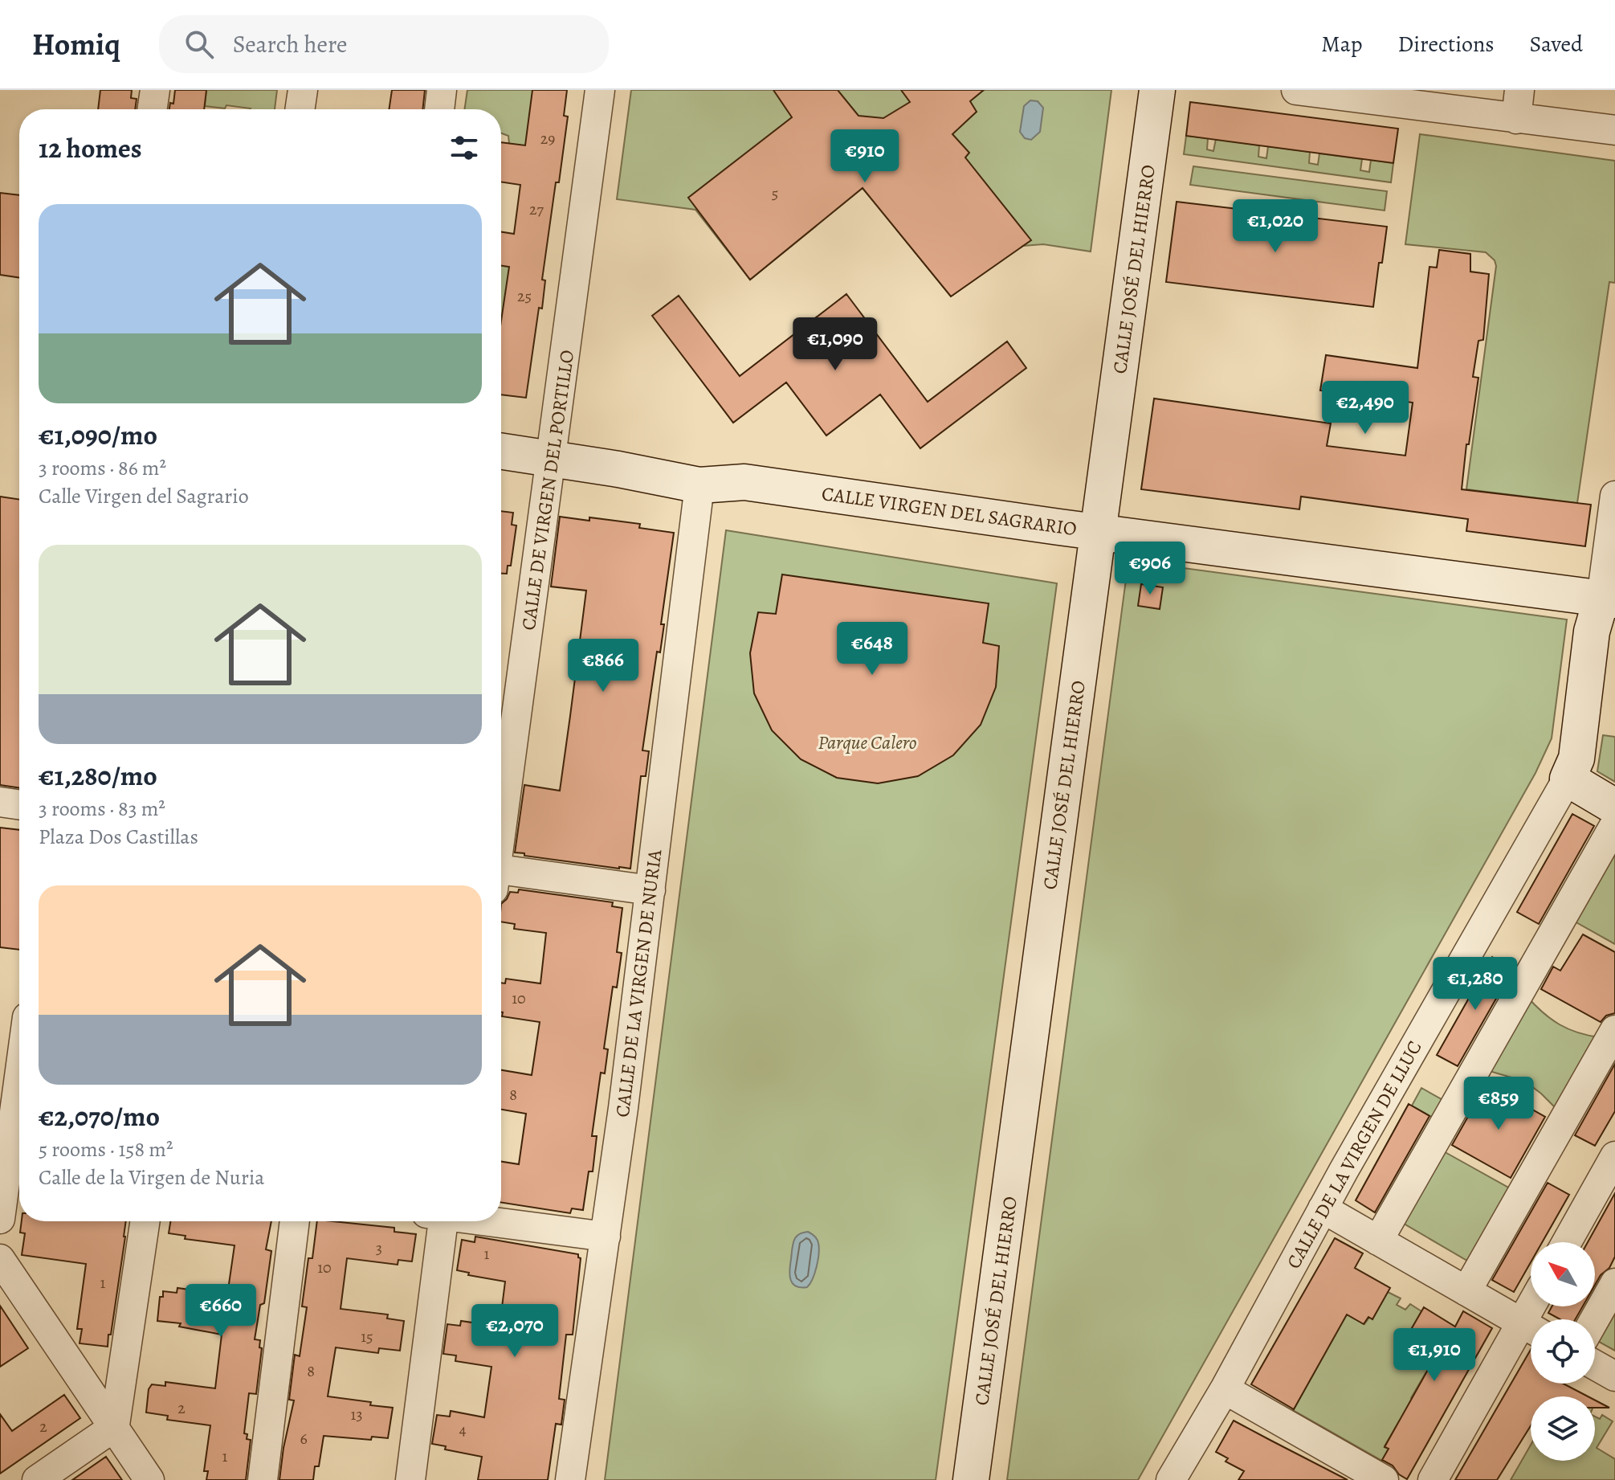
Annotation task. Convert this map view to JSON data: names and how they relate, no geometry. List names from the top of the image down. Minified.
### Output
{"streets":{"street":["CALLE JOSÉ DEL HIERRO","CALLE DE VIRGEN DEL PORTILLO","CALLE VIRGEN DEL SAGRARIO","CALLE DE LA VIRGEN DE NURIA","CALLE DE LA VIRGEN DE LLUC"]},"crossings":[["CALLE JOSÉ DEL HIERRO","CALLE VIRGEN DEL SAGRARIO"],["CALLE DE VIRGEN DEL PORTILLO","CALLE VIRGEN DEL SAGRARIO"],["CALLE VIRGEN DEL SAGRARIO","CALLE DE LA VIRGEN DE NURIA"],["CALLE VIRGEN DEL SAGRARIO","CALLE DE LA VIRGEN DE LLUC"]],"parks":["Parque Calero"],"house_numbers":["29","5","27","25","10","8","3","1","10","1","15","8","2","13","2","4","6","1"],"north":"top left","page":{"header":"Homiq","search":"Search here","nav":["Map","Directions","Saved"],"heading":"12 homes","price":["€910","€1,020","€1,090","€2,490","€906","€648","€866","€1,280","€859","€660","€2,070","€1,910"],"list":[{"name":"€1,090/mo","note":"3 rooms · 86 m² · Calle Virgen del Sagrario"},{"name":"€1,280/mo","note":"3 rooms · 83 m² · Plaza Dos Castillas"},{"name":"€2,070/mo","note":"5 rooms · 158 m² · Calle de la Virgen de Nuria"}]}}
